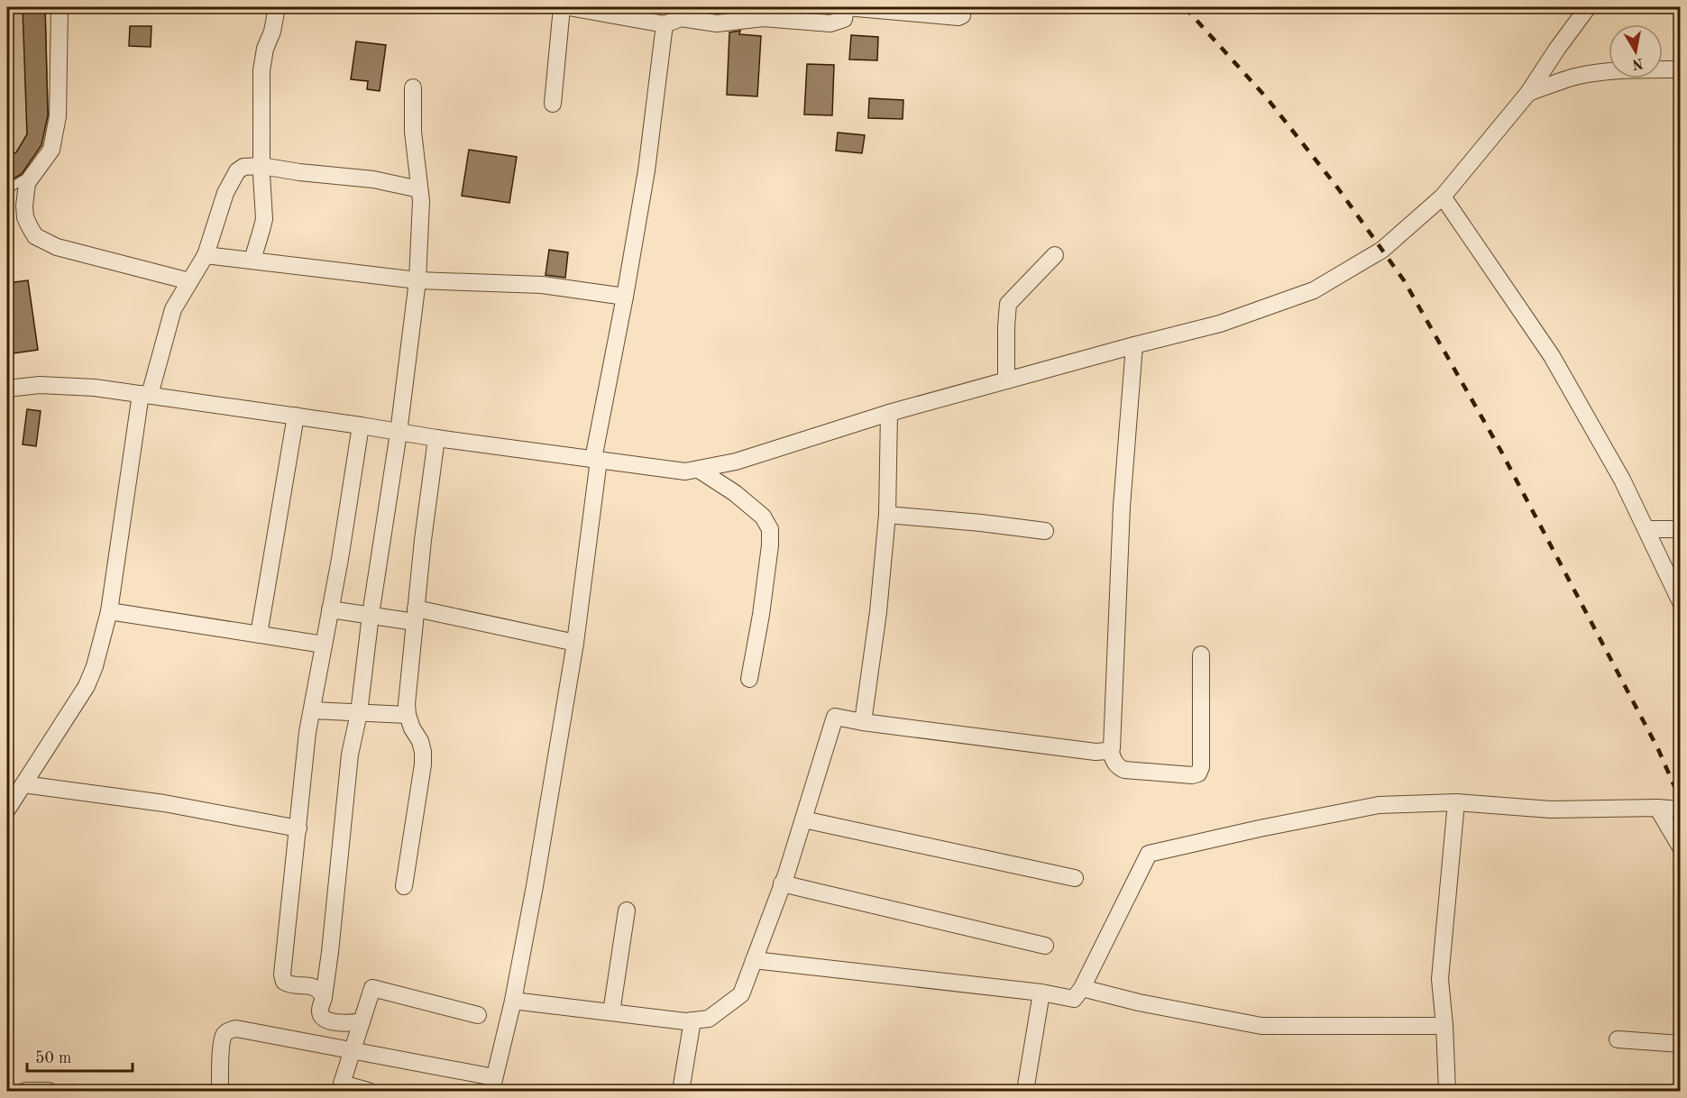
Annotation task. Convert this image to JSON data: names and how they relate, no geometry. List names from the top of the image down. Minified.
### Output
{"scale_bar":"50 m","north":"bottom"}
